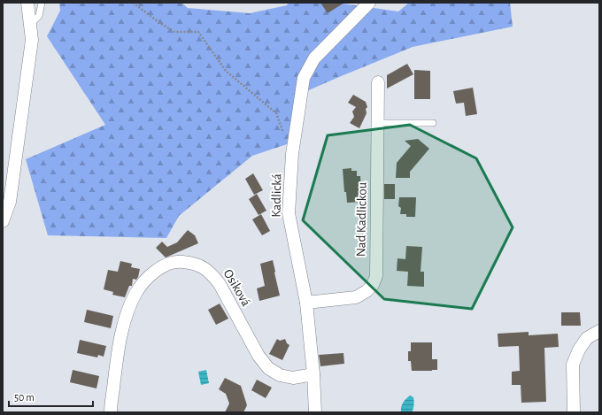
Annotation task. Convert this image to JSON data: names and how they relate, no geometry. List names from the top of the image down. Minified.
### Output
{"streets":{"street":["Kadlická","Nad Kadlickou","Osiková"]},"crossings":[["Kadlická","Nad Kadlickou"],["Kadlická","Osiková"]],"scale_bar":"50 m"}
